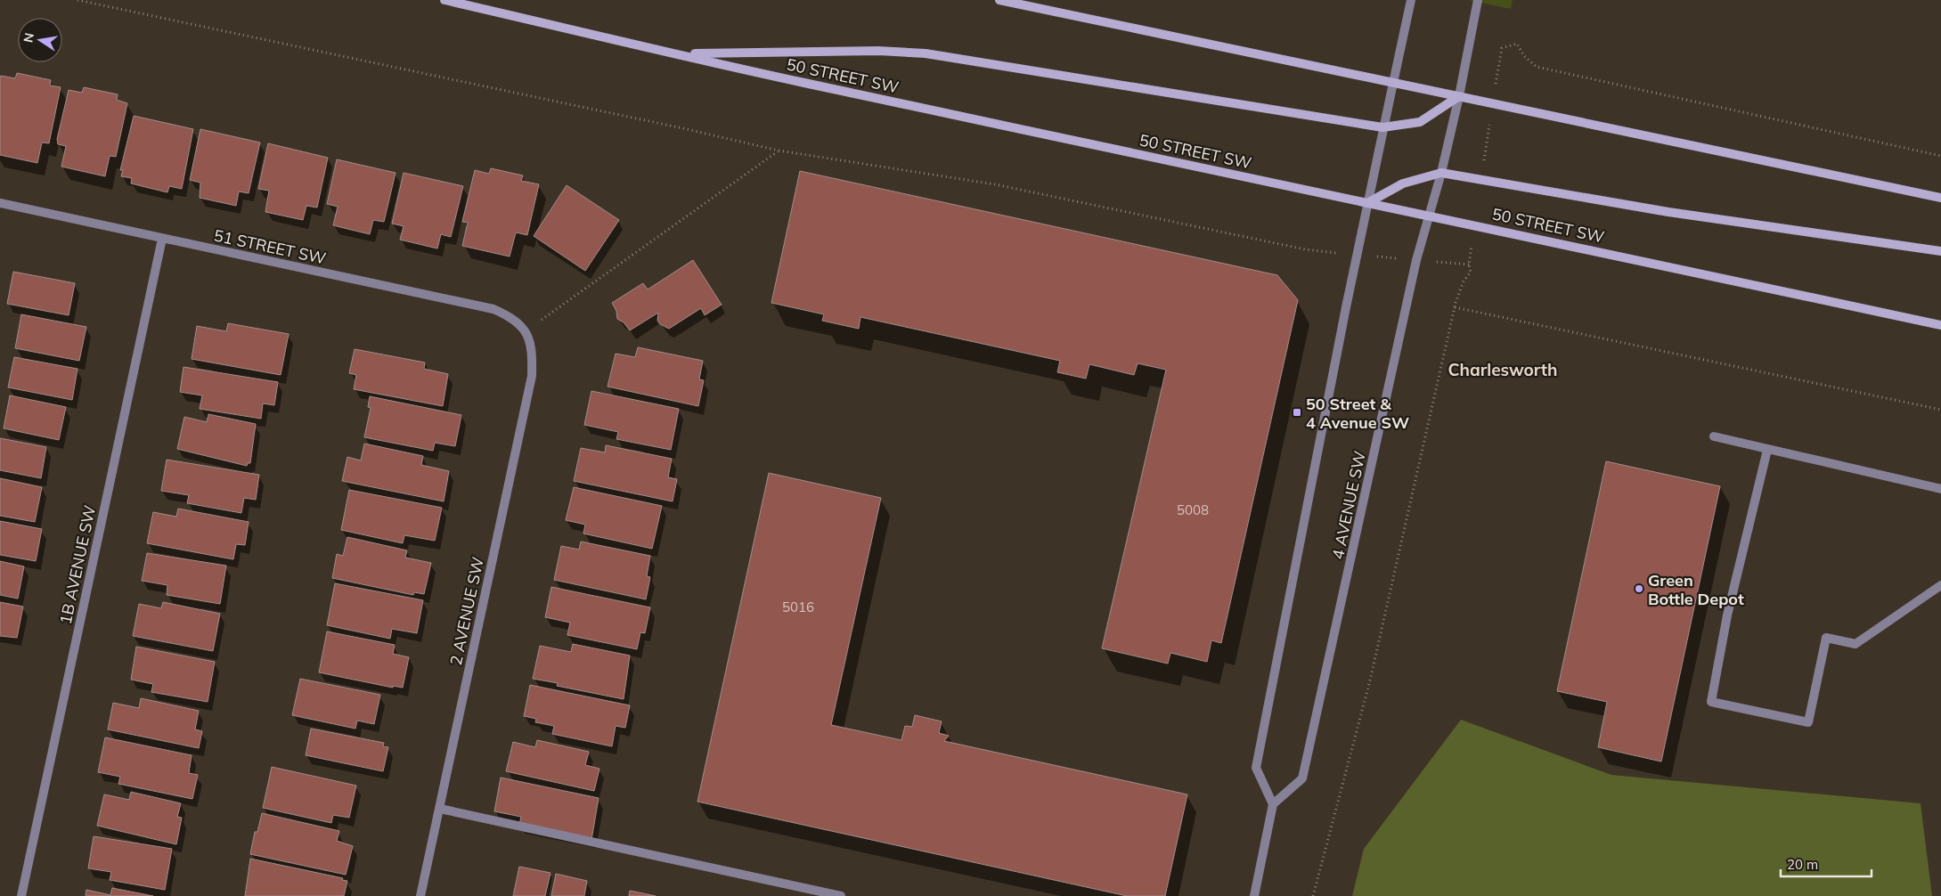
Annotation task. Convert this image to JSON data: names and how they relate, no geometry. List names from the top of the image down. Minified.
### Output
{"streets":{"main road":["50 STREET SW"],"street":["51 STREET SW","4 AVENUE SW","1B AVENUE SW","2 AVENUE SW"]},"crossings":[["50 STREET SW","4 AVENUE SW"],["51 STREET SW","1B AVENUE SW"],["51 STREET SW","2 AVENUE SW"]],"districts":["Charlesworth"],"places":{"transit":["50 Street & 4 Avenue SW"],"other":["Green Bottle Depot"]},"house_numbers":["5008","5016"],"scale_bar":"20 m","north":"left"}
